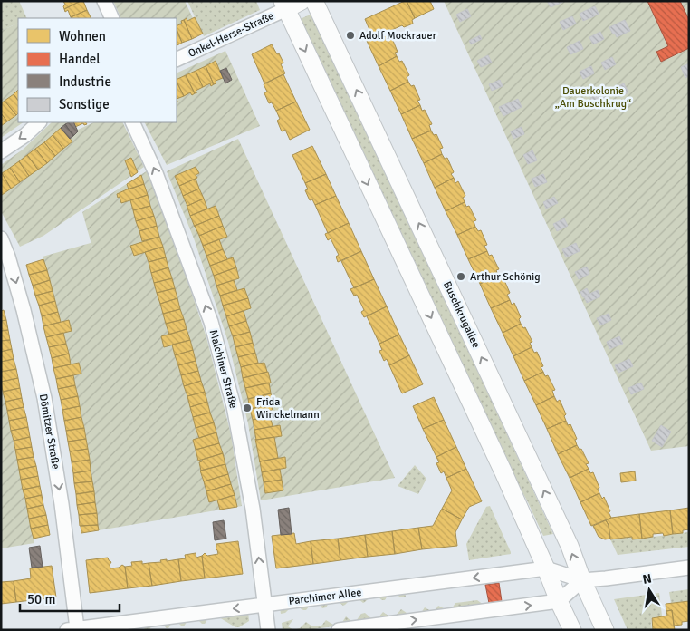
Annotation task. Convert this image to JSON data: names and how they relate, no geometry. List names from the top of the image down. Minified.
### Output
{"streets":{"main road":["Buschkrugallee"],"street":["Onkel-Herse-Straße","Malchiner Straße","Dömitzer Straße","Parchimer Allee"]},"crossings":[["Buschkrugallee","Parchimer Allee"],["Malchiner Straße","Parchimer Allee"],["Dömitzer Straße","Parchimer Allee"]],"one_way":["Malchiner Straße","Dömitzer Straße"],"parks":["Dauerkolonie „Am Buschkrug“"],"places":["Adolf Mockrauer","Arthur Schönig","Frida Winckelmann"],"legend":["Wohnen","Handel","Industrie","Sonstige"],"scale_bar":"50 m","north":"top"}
